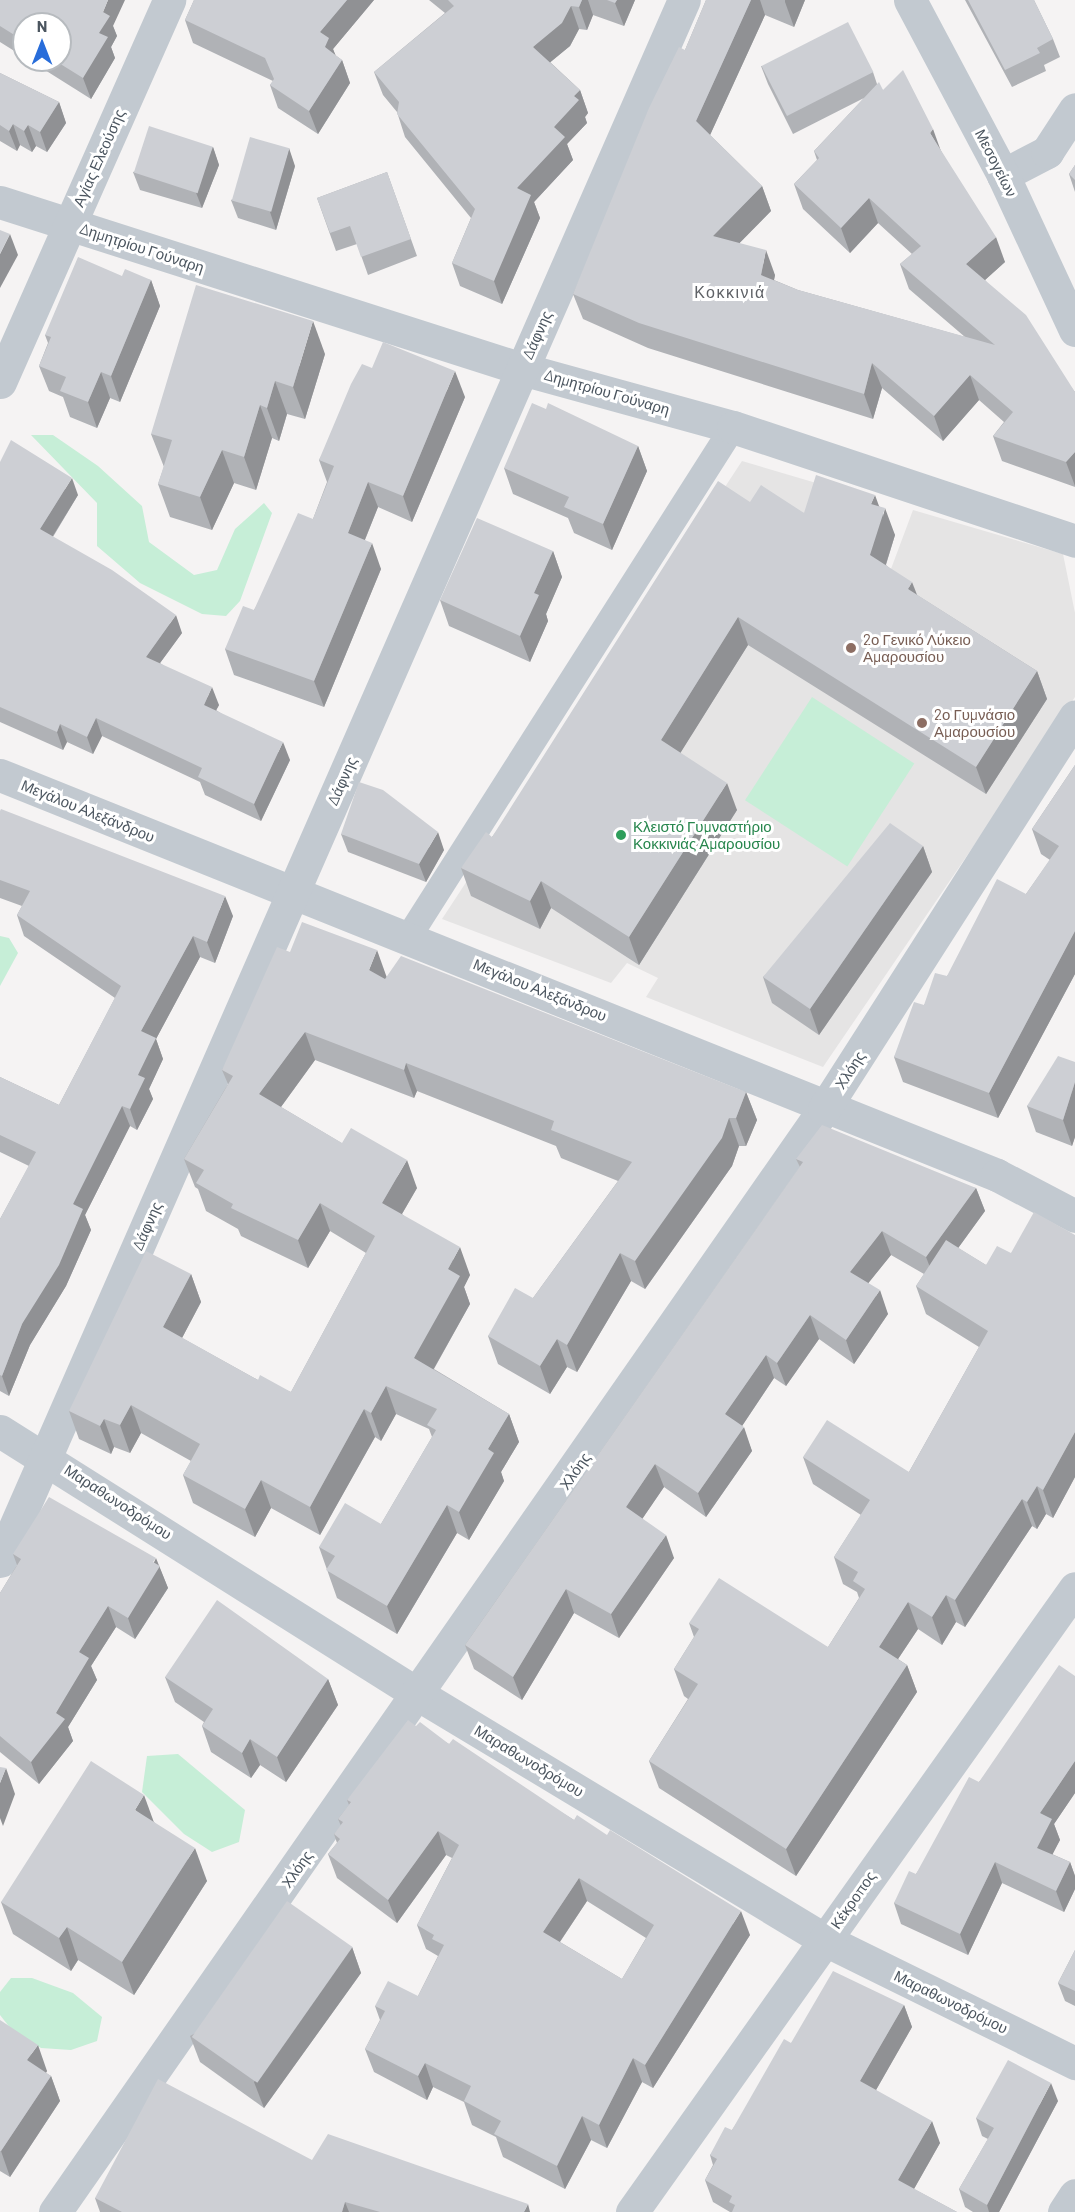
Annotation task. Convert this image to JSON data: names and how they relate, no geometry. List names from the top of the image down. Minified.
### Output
{"streets":{"street":["Αγίας Ελεούσης","Μεσογείων","Δημητρίου Γούναρη","Δάφνης","Μεγάλου Αλεξάνδρου","Χλόης","Μαραθωνοδρόμου","Κέκροπος"]},"crossings":[["Αγίας Ελεούσης","Δημητρίου Γούναρη"],["Δημητρίου Γούναρη","Δάφνης"],["Δάφνης","Μεγάλου Αλεξάνδρου"],["Δάφνης","Μαραθωνοδρόμου"],["Μεγάλου Αλεξάνδρου","Χλόης"],["Χλόης","Μαραθωνοδρόμου"],["Μαραθωνοδρόμου","Κέκροπος"]],"districts":["Κοκκινιά"],"places":["2ο Γενικό Λύκειο Αμαρουσίου","2ο Γυμνάσιο Αμαρουσίου","Κλειστό Γυμναστήριο Κοκκινιάς Αμαρουσίου"],"north":"top"}
